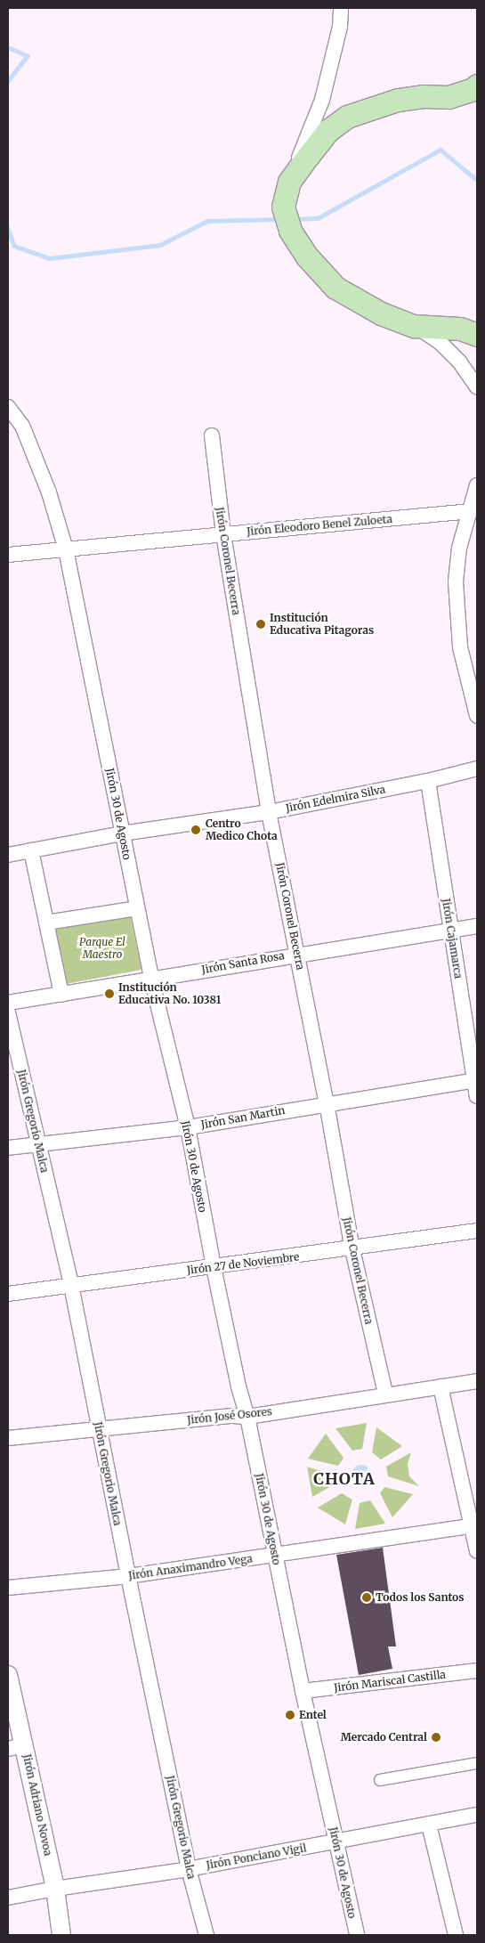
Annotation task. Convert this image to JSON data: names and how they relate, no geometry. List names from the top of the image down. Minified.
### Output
{"streets":{"street":["Jirón Eleodoro Benel Zuloeta","Jirón Coronel Becerra","Jirón Edelmira Silva","Jirón 30 de Agosto","Jirón Cajamarca","Jirón Santa Rosa","Jirón San Martin","Jirón Gregorio Malca","Jirón 27 de Noviembre","Jirón José Osores","Jirón Anaximandro Vega","Jirón Mariscal Castilla","Jirón Adriano Novoa","Jirón Ponciano Vigil"]},"crossings":[["Jirón Eleodoro Benel Zuloeta","Jirón Coronel Becerra"],["Jirón Eleodoro Benel Zuloeta","Jirón 30 de Agosto"],["Jirón Coronel Becerra","Jirón Edelmira Silva"],["Jirón Coronel Becerra","Jirón Santa Rosa"],["Jirón Coronel Becerra","Jirón San Martin"],["Jirón Coronel Becerra","Jirón 27 de Noviembre"],["Jirón Coronel Becerra","Jirón José Osores"],["Jirón Edelmira Silva","Jirón 30 de Agosto"],["Jirón Edelmira Silva","Jirón Cajamarca"],["Jirón 30 de Agosto","Jirón Santa Rosa"],["Jirón 30 de Agosto","Jirón San Martin"],["Jirón 30 de Agosto","Jirón 27 de Noviembre"],["Jirón 30 de Agosto","Jirón José Osores"],["Jirón 30 de Agosto","Jirón Anaximandro Vega"],["Jirón 30 de Agosto","Jirón Mariscal Castilla"],["Jirón 30 de Agosto","Jirón Ponciano Vigil"],["Jirón Cajamarca","Jirón Santa Rosa"],["Jirón Cajamarca","Jirón San Martin"],["Jirón San Martin","Jirón Gregorio Malca"],["Jirón Gregorio Malca","Jirón 27 de Noviembre"],["Jirón Gregorio Malca","Jirón José Osores"],["Jirón Gregorio Malca","Jirón Anaximandro Vega"],["Jirón Gregorio Malca","Jirón Ponciano Vigil"],["Jirón Adriano Novoa","Jirón Ponciano Vigil"]],"districts":["CHOTA"],"parks":["Parque El Maestro"],"places":["Institución Educativa Pitagoras","Centro Medico Chota","Institución Educativa No. 10381","Todos los Santos","Entel","Mercado Central"]}
